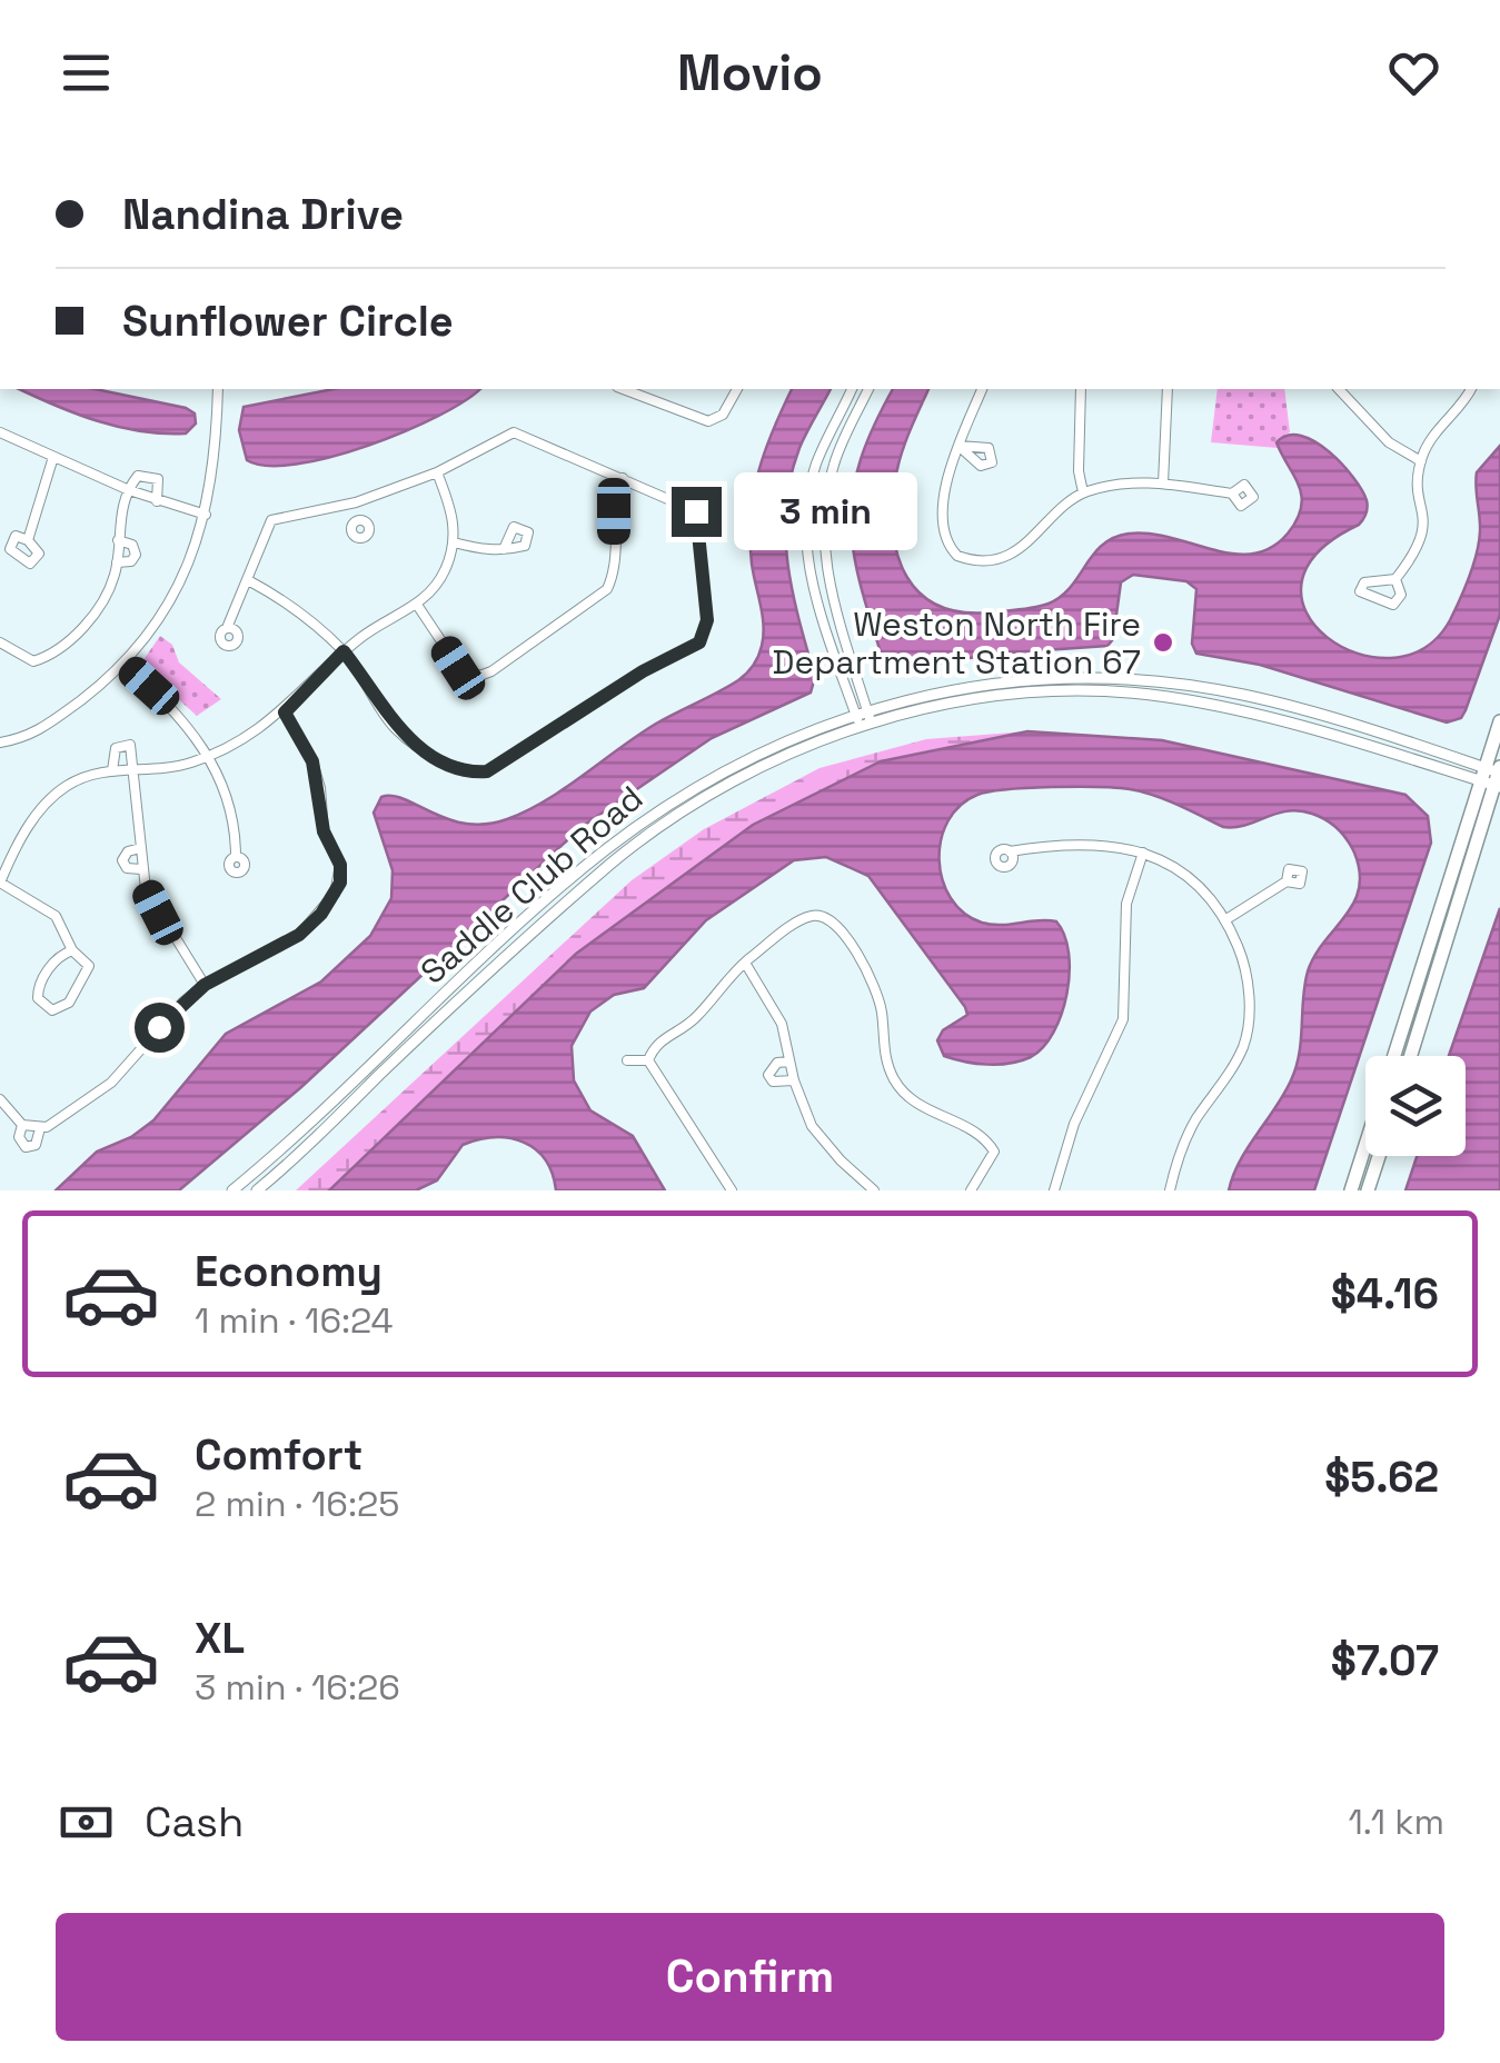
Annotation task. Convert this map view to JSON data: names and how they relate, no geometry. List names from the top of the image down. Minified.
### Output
{"streets":{"street":["Saddle Club Road"]},"places":["Weston North Fire Department Station 67"],"page":{"header":"Movio","banner":["Nandina Drive","Sunflower Circle"],"bubble":"3 min","list":[{"name":"Economy","note":"1 min · 16:24","value":"$4.16"},{"name":"Comfort","note":"2 min · 16:25","value":"$5.62"},{"name":"XL","note":"3 min · 16:26","value":"$7.07"}],"pay":["Cash","1.1 km"],"buttons":"Confirm"}}
